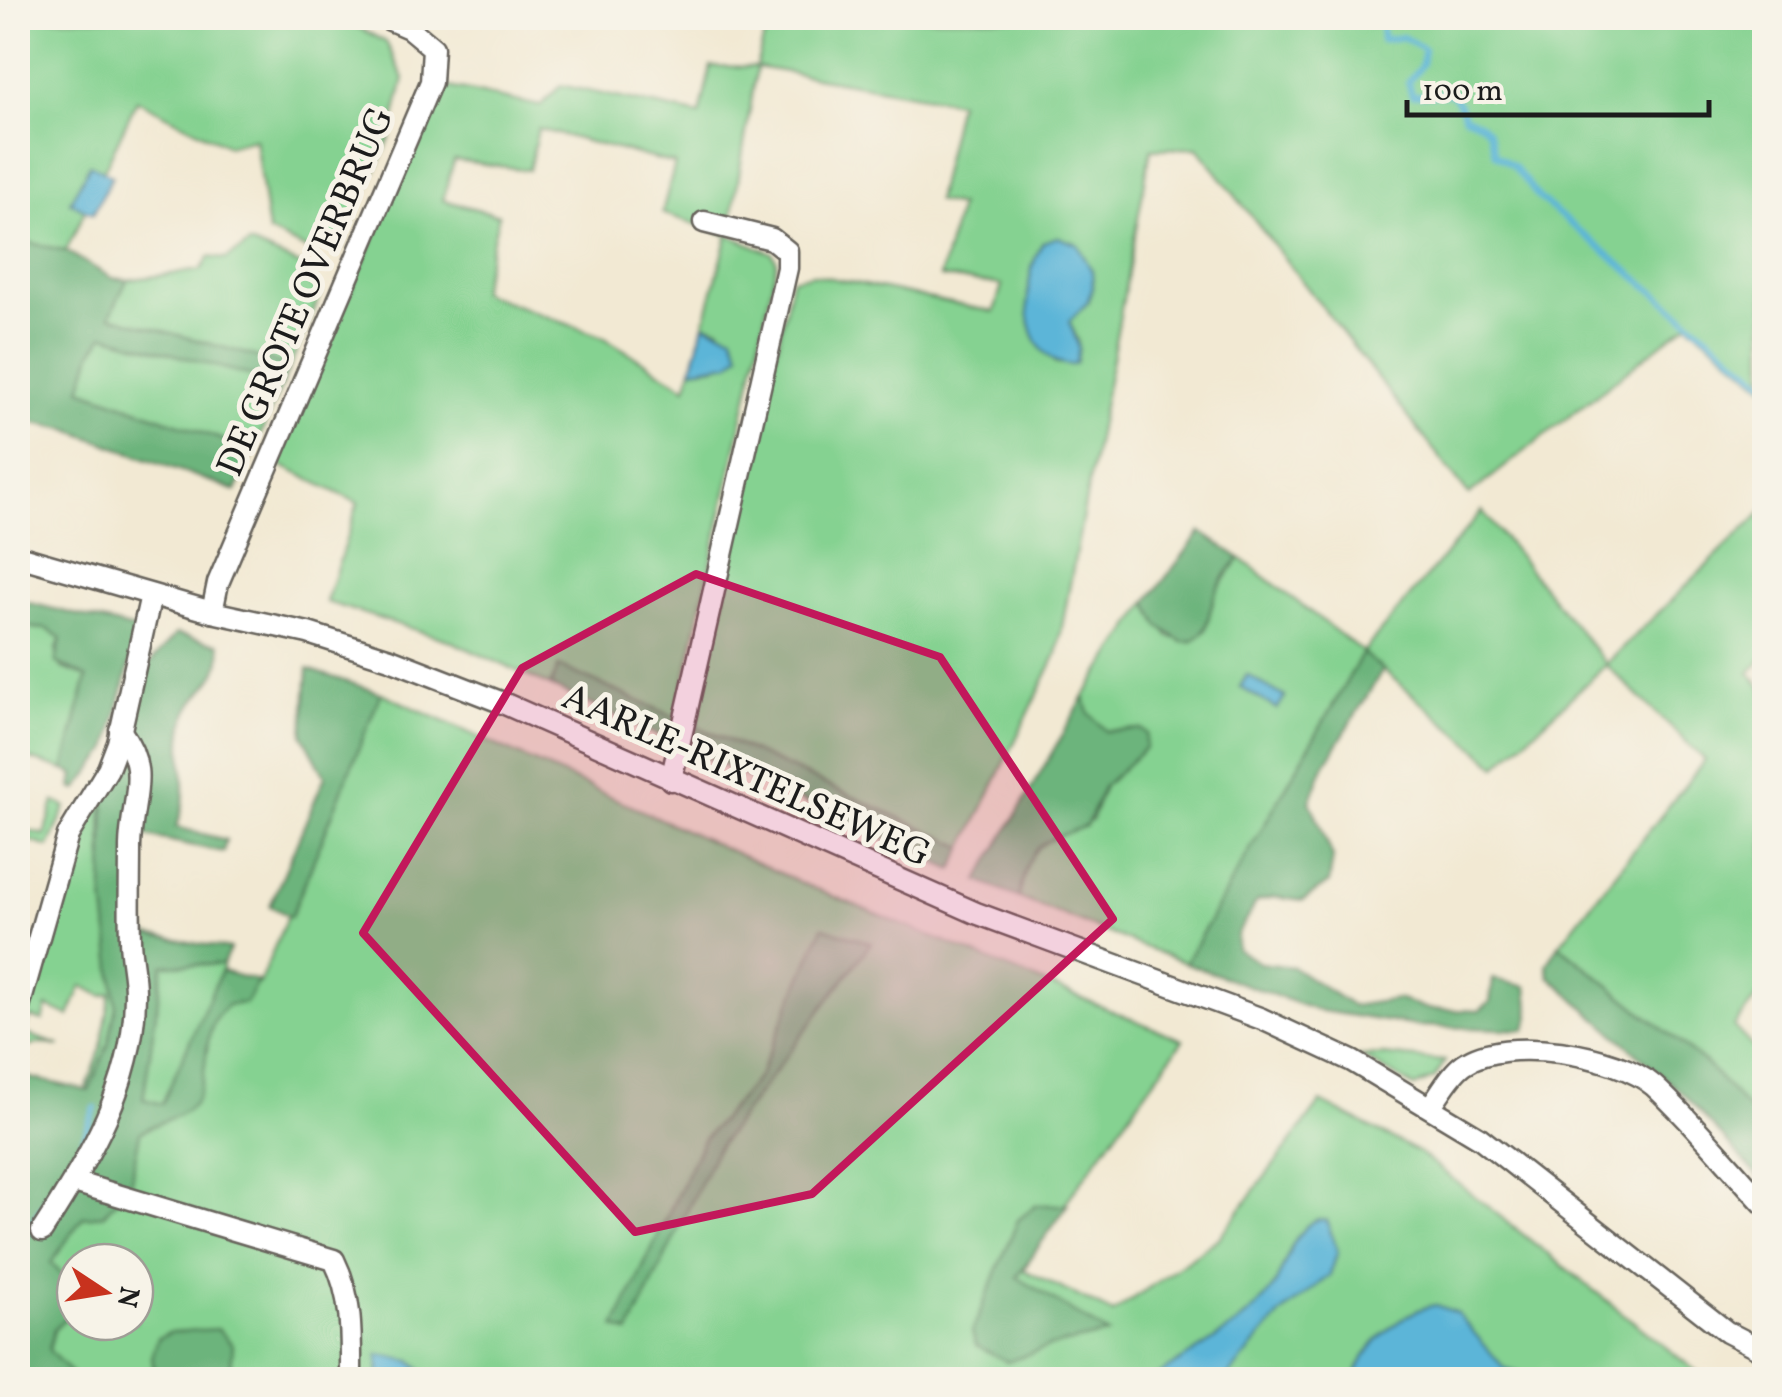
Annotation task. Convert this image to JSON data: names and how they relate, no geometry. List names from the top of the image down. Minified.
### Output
{"streets":{"street":["DE GROTE OVERBRUG","AARLE-RIXTELSEWEG"]},"crossings":[["DE GROTE OVERBRUG","AARLE-RIXTELSEWEG"]],"scale_bar":"100 m","north":"right"}
